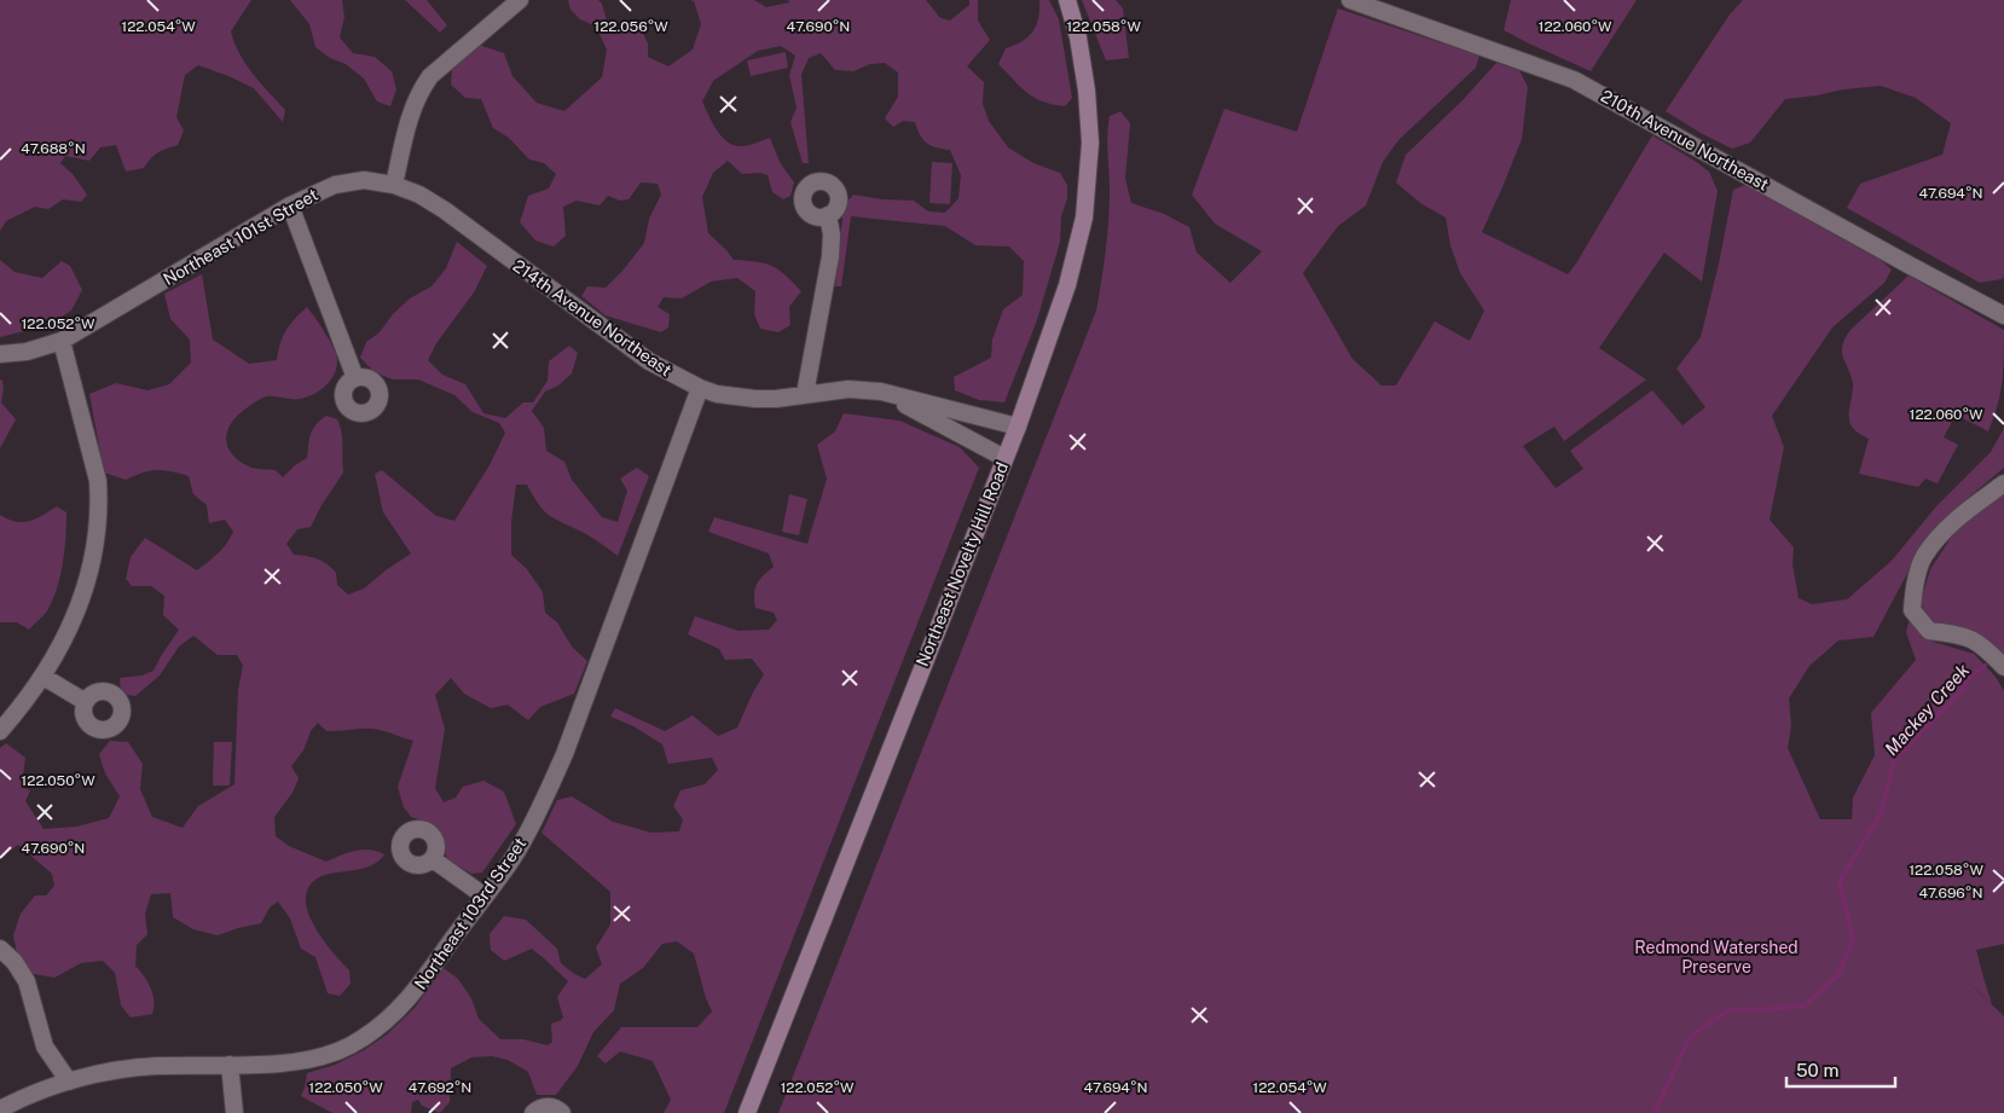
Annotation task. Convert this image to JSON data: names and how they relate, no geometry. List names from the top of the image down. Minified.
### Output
{"streets":{"main road":["Northeast Novelty Hill Road"],"street":["210th Avenue Northeast","Northeast 101st Street","214th Avenue Northeast","Northeast 103rd Street"]},"crossings":[["Northeast 101st Street","214th Avenue Northeast"],["214th Avenue Northeast","Northeast Novelty Hill Road"],["214th Avenue Northeast","Northeast 103rd Street"]],"water":["Mackey Creek"],"parks":["Redmond Watershed Preserve"],"scale_bar":"50 m","coordinates":["122.054°W","122.056°W","122.058°W","122.060°W","47.690°N","47.688°N","47.694°N","122.052°W","122.050°W","47.696°N","47.692°N"]}
